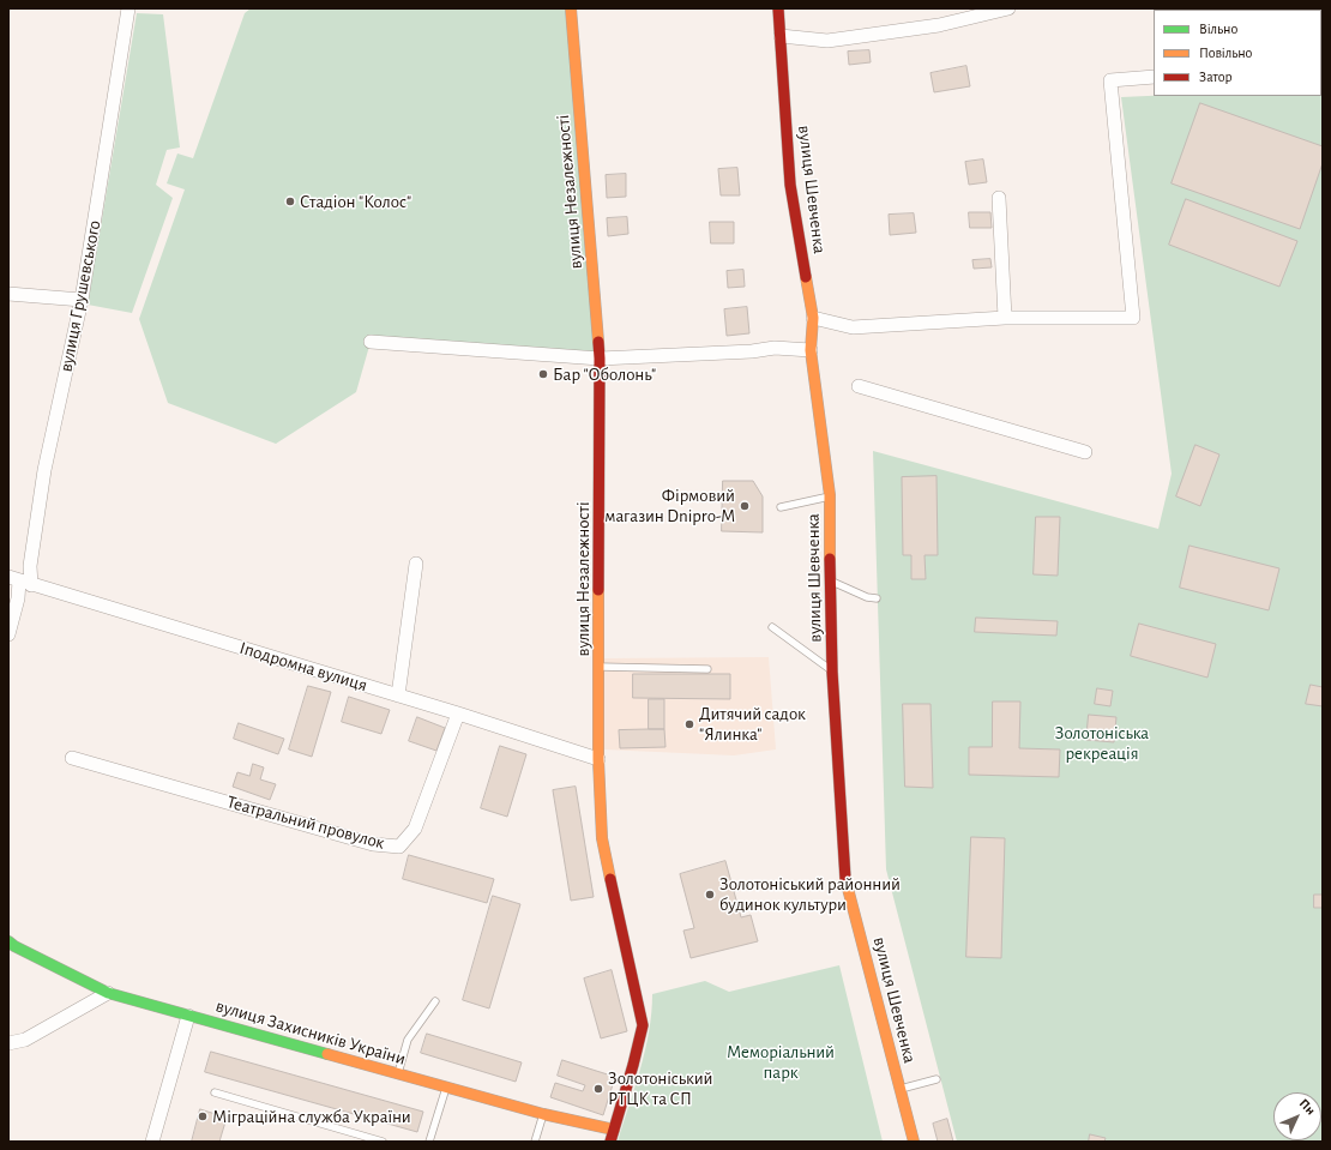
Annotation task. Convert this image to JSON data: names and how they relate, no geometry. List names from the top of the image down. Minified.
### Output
{"streets":{"street":["вулиця Шевченка","вулиця Незалежності","вулиця Грушевського","Іподромна вулиця","Театральний провулок","вулиця Захисників України"]},"crossings":[["вулиця Незалежності","Іподромна вулиця"],["вулиця Незалежності","вулиця Захисників України"],["вулиця Грушевського","Іподромна вулиця"],["Іподромна вулиця","Театральний провулок"]],"parks":["Золотоніська рекреація","Меморіальний парк"],"places":["Стадіон \"Колос\"","Бар \"Оболонь\"","Фірмовий магазин Dnipro-M","Дитячий садок \"Ялинка\"","Золотоніський районний будинок культури","Золотоніський РТЦК та СП","Міграційна служба України"],"legend":["Вільно","Повільно","Затор"],"north":"top right"}
